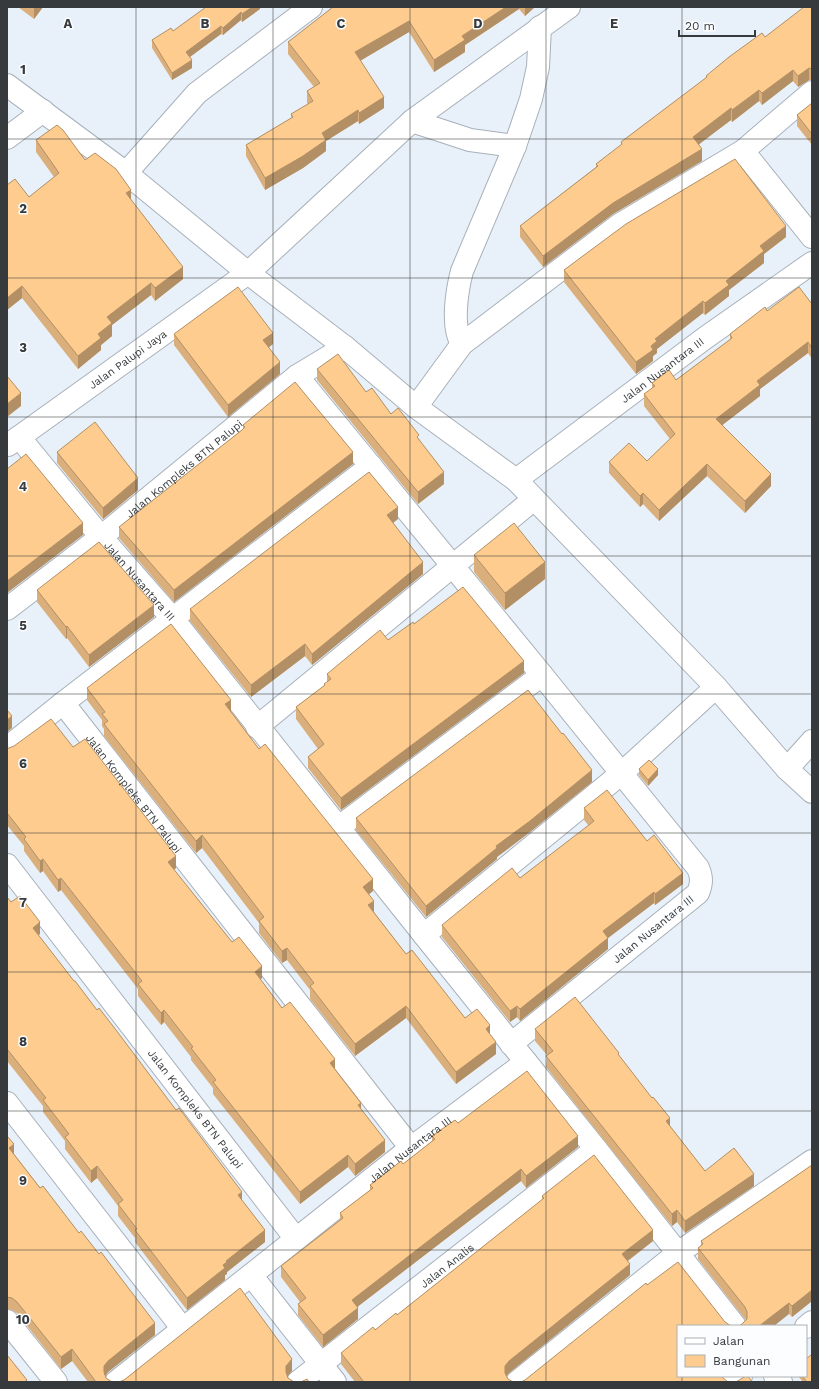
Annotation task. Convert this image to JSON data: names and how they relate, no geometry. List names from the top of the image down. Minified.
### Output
{"streets":{"street":["Jalan Palupi Jaya","Jalan Nusantara III","Jalan Kompleks BTN Palupi","Jalan Analis"]},"crossings":[["Jalan Palupi Jaya","Jalan Nusantara III"],["Jalan Nusantara III","Jalan Kompleks BTN Palupi"],["Jalan Nusantara III","Jalan Analis"]],"legend":["Jalan","Bangunan"],"scale_bar":"20 m","grid":{"columns":["A","B","C","D","E"],"rows":["1","2","3","4","5","6","7","8","9","10"]}}
